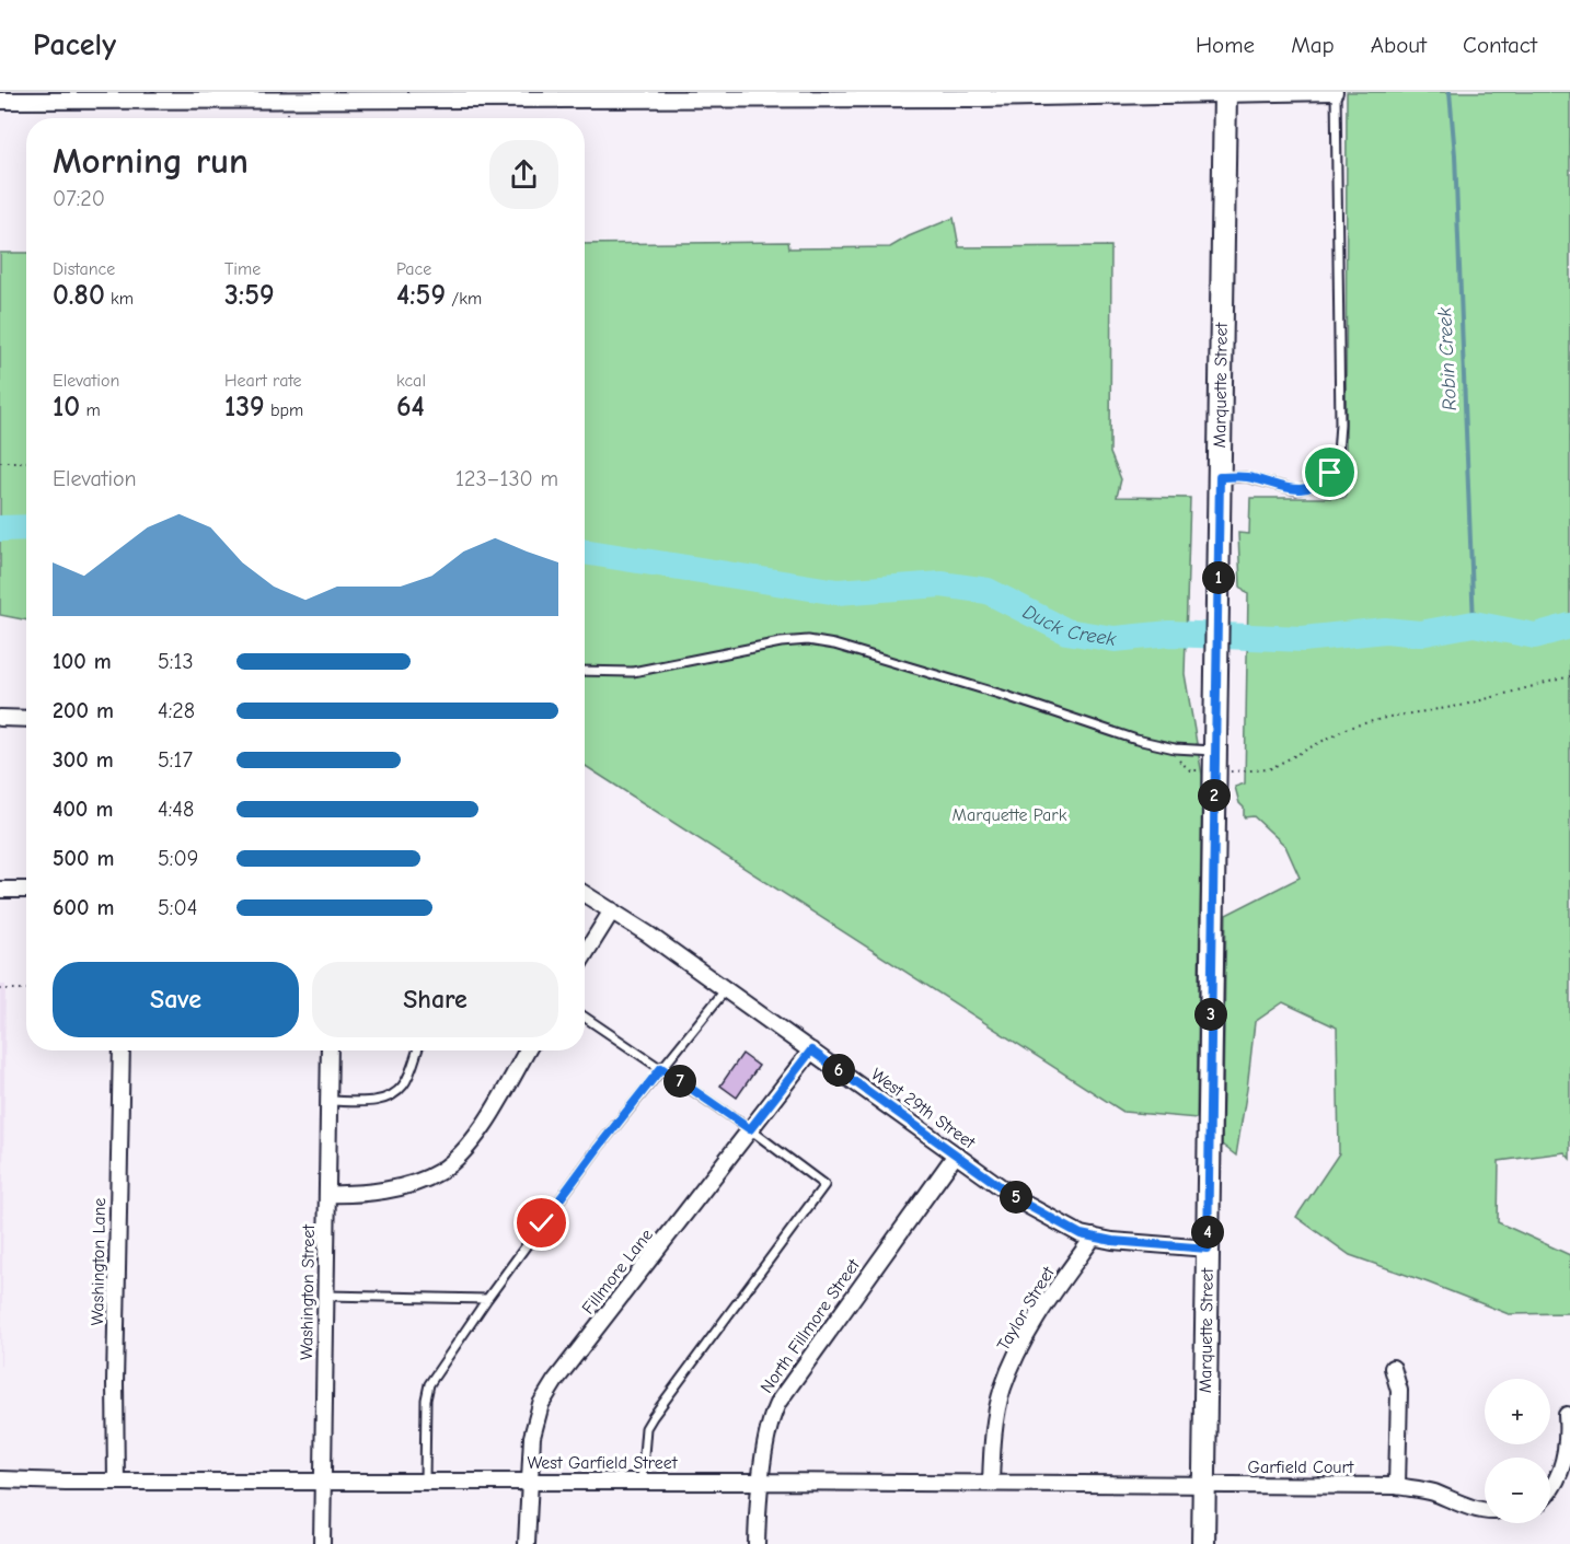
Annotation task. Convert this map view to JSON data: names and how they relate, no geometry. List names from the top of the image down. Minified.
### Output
{"streets":{"main road":["Marquette Street"],"street":["West 29th Street","Washington Lane","Fillmore Lane","Washington Street","Taylor Street","North Fillmore Street","West Garfield Street","Garfield Court"]},"crossings":[["Marquette Street","West 29th Street"],["Marquette Street","West Garfield Street"],["Marquette Street","Garfield Court"],["West 29th Street","Fillmore Lane"],["West 29th Street","Taylor Street"],["West 29th Street","North Fillmore Street"],["Washington Lane","West Garfield Street"],["Fillmore Lane","West Garfield Street"],["Washington Street","West Garfield Street"],["Taylor Street","West Garfield Street"],["North Fillmore Street","West Garfield Street"],["West Garfield Street","Garfield Court"]],"water":["Robin Creek","Duck Creek"],"parks":["Marquette Park"],"page":{"header":"Pacely","nav":["Home","Map","About","Contact"],"heading":["Morning run","07:20"],"stats":[["Distance","0.80 km"],["Time","3:59"],["Pace","4:59 /km"],["Elevation","10 m"],["Heart rate","139 bpm"],["kcal","64"]],"chart":["Elevation","123–130 m"],"pins":["1","2","3","6","7","5","4"],"list":[{"name":"100 m","note":"5:13"},{"name":"200 m","note":"4:28"},{"name":"300 m","note":"5:17"},{"name":"400 m","note":"4:48"},{"name":"500 m","note":"5:09"},{"name":"600 m","note":"5:04"}],"buttons":["Save","Share"],"map_buttons":["+","−"]}}
